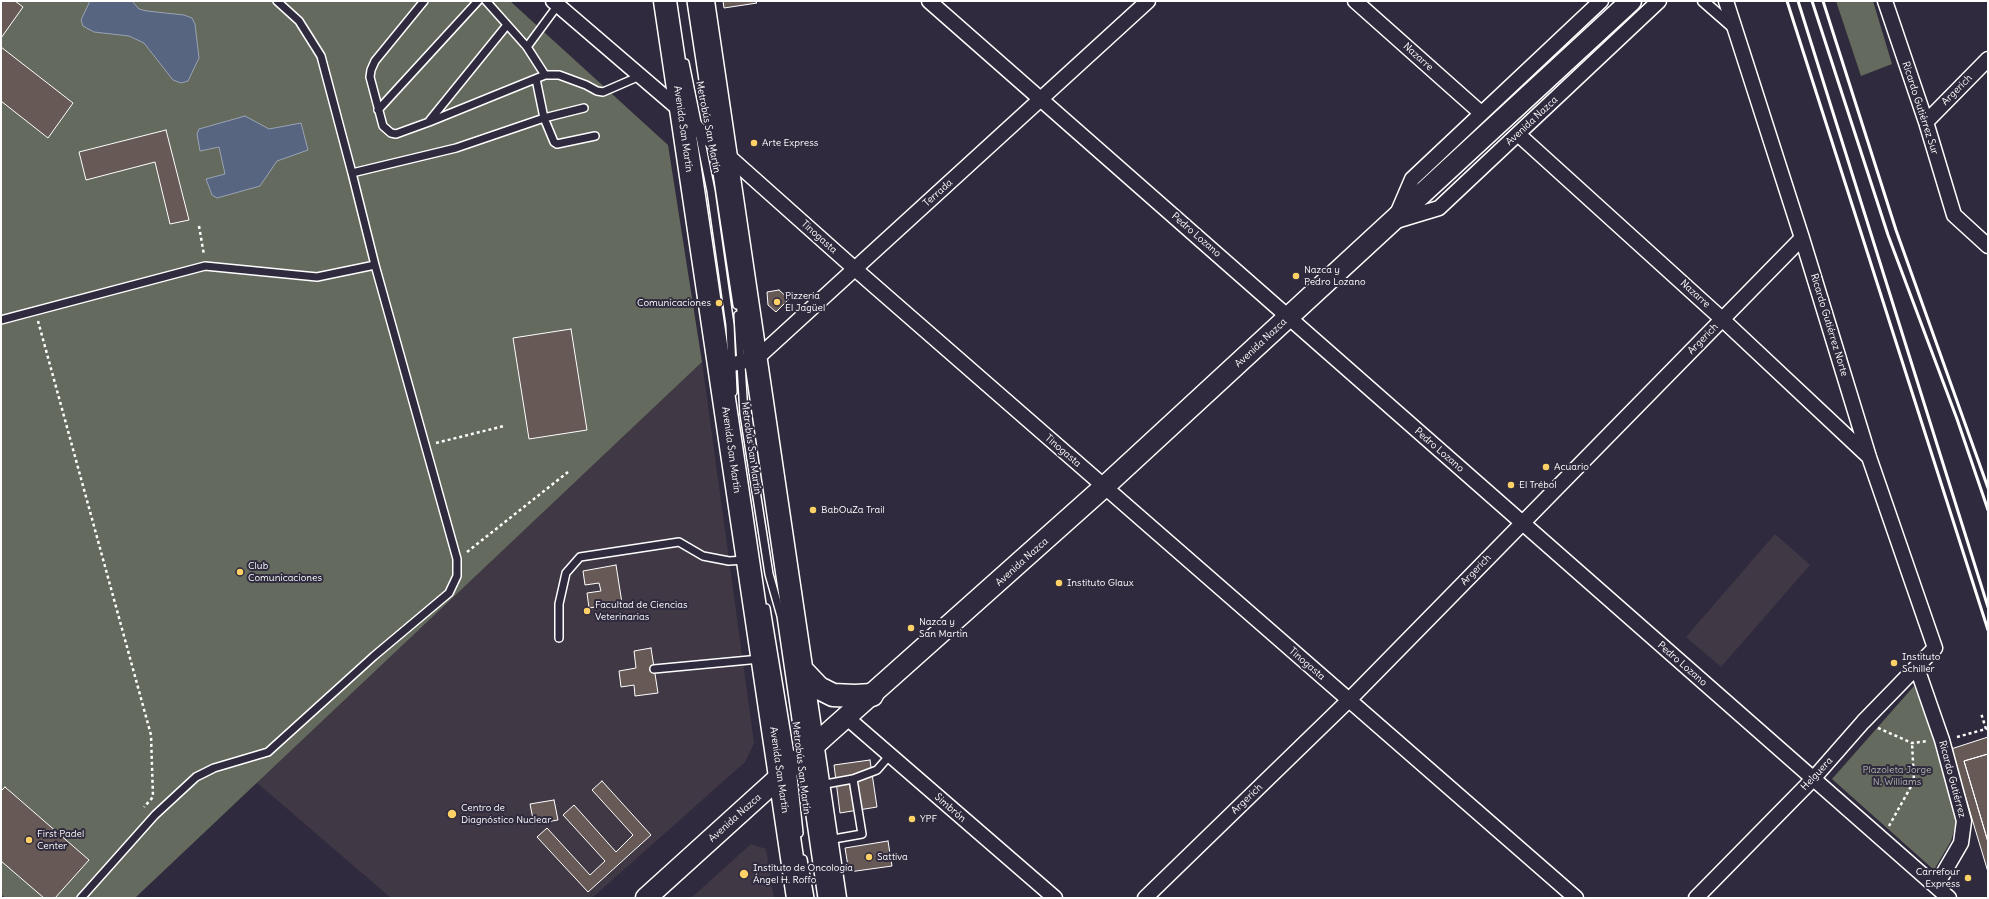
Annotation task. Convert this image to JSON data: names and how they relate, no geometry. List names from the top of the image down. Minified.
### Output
{"streets":{"main road":["Avenida Nazca","Avenida San Martín"],"street":["Nazarre","Argerich","Ricardo Gutiérrez Sur","Terrada","Pedro Lozano","Tinogasta","Ricardo Gutiérrez Norte","Helguera","Ricardo Gutiérrez","Simbrón"],"lane":["Metrobús San Martín"]},"crossings":[["Nazarre","Argerich"],["Nazarre","Avenida Nazca"],["Nazarre","Ricardo Gutiérrez Norte"],["Argerich","Ricardo Gutiérrez Sur"],["Argerich","Pedro Lozano"],["Argerich","Tinogasta"],["Argerich","Ricardo Gutiérrez Norte"],["Avenida Nazca","Metrobús San Martín"],["Avenida Nazca","Avenida San Martín"],["Avenida Nazca","Pedro Lozano"],["Avenida Nazca","Tinogasta"],["Avenida Nazca","Simbrón"],["Metrobús San Martín","Avenida San Martín"],["Metrobús San Martín","Terrada"],["Metrobús San Martín","Tinogasta"],["Avenida San Martín","Terrada"],["Avenida San Martín","Tinogasta"],["Terrada","Pedro Lozano"],["Terrada","Tinogasta"],["Pedro Lozano","Helguera"],["Pedro Lozano","Ricardo Gutiérrez"],["Ricardo Gutiérrez Norte","Helguera"],["Helguera","Ricardo Gutiérrez"]],"parks":["Plazoleta Jorge N. Williams"],"places":["Arte Express","Nazca y Pedro Lozano","Pizzería El Jagüel","Comunicaciones","Acuario","El Trébol","BabOuZa Trail","Club Comunicaciones","Instituto Glaux","Facultad de Ciencias Veterinarias","Nazca y San Martín","Instituto Schiller","Centro de Diagnóstico Nuclear","YPF","First Padel Center","Sattiva","Instituto de Oncología Ángel H. Roffo","Carrefour Express"]}
